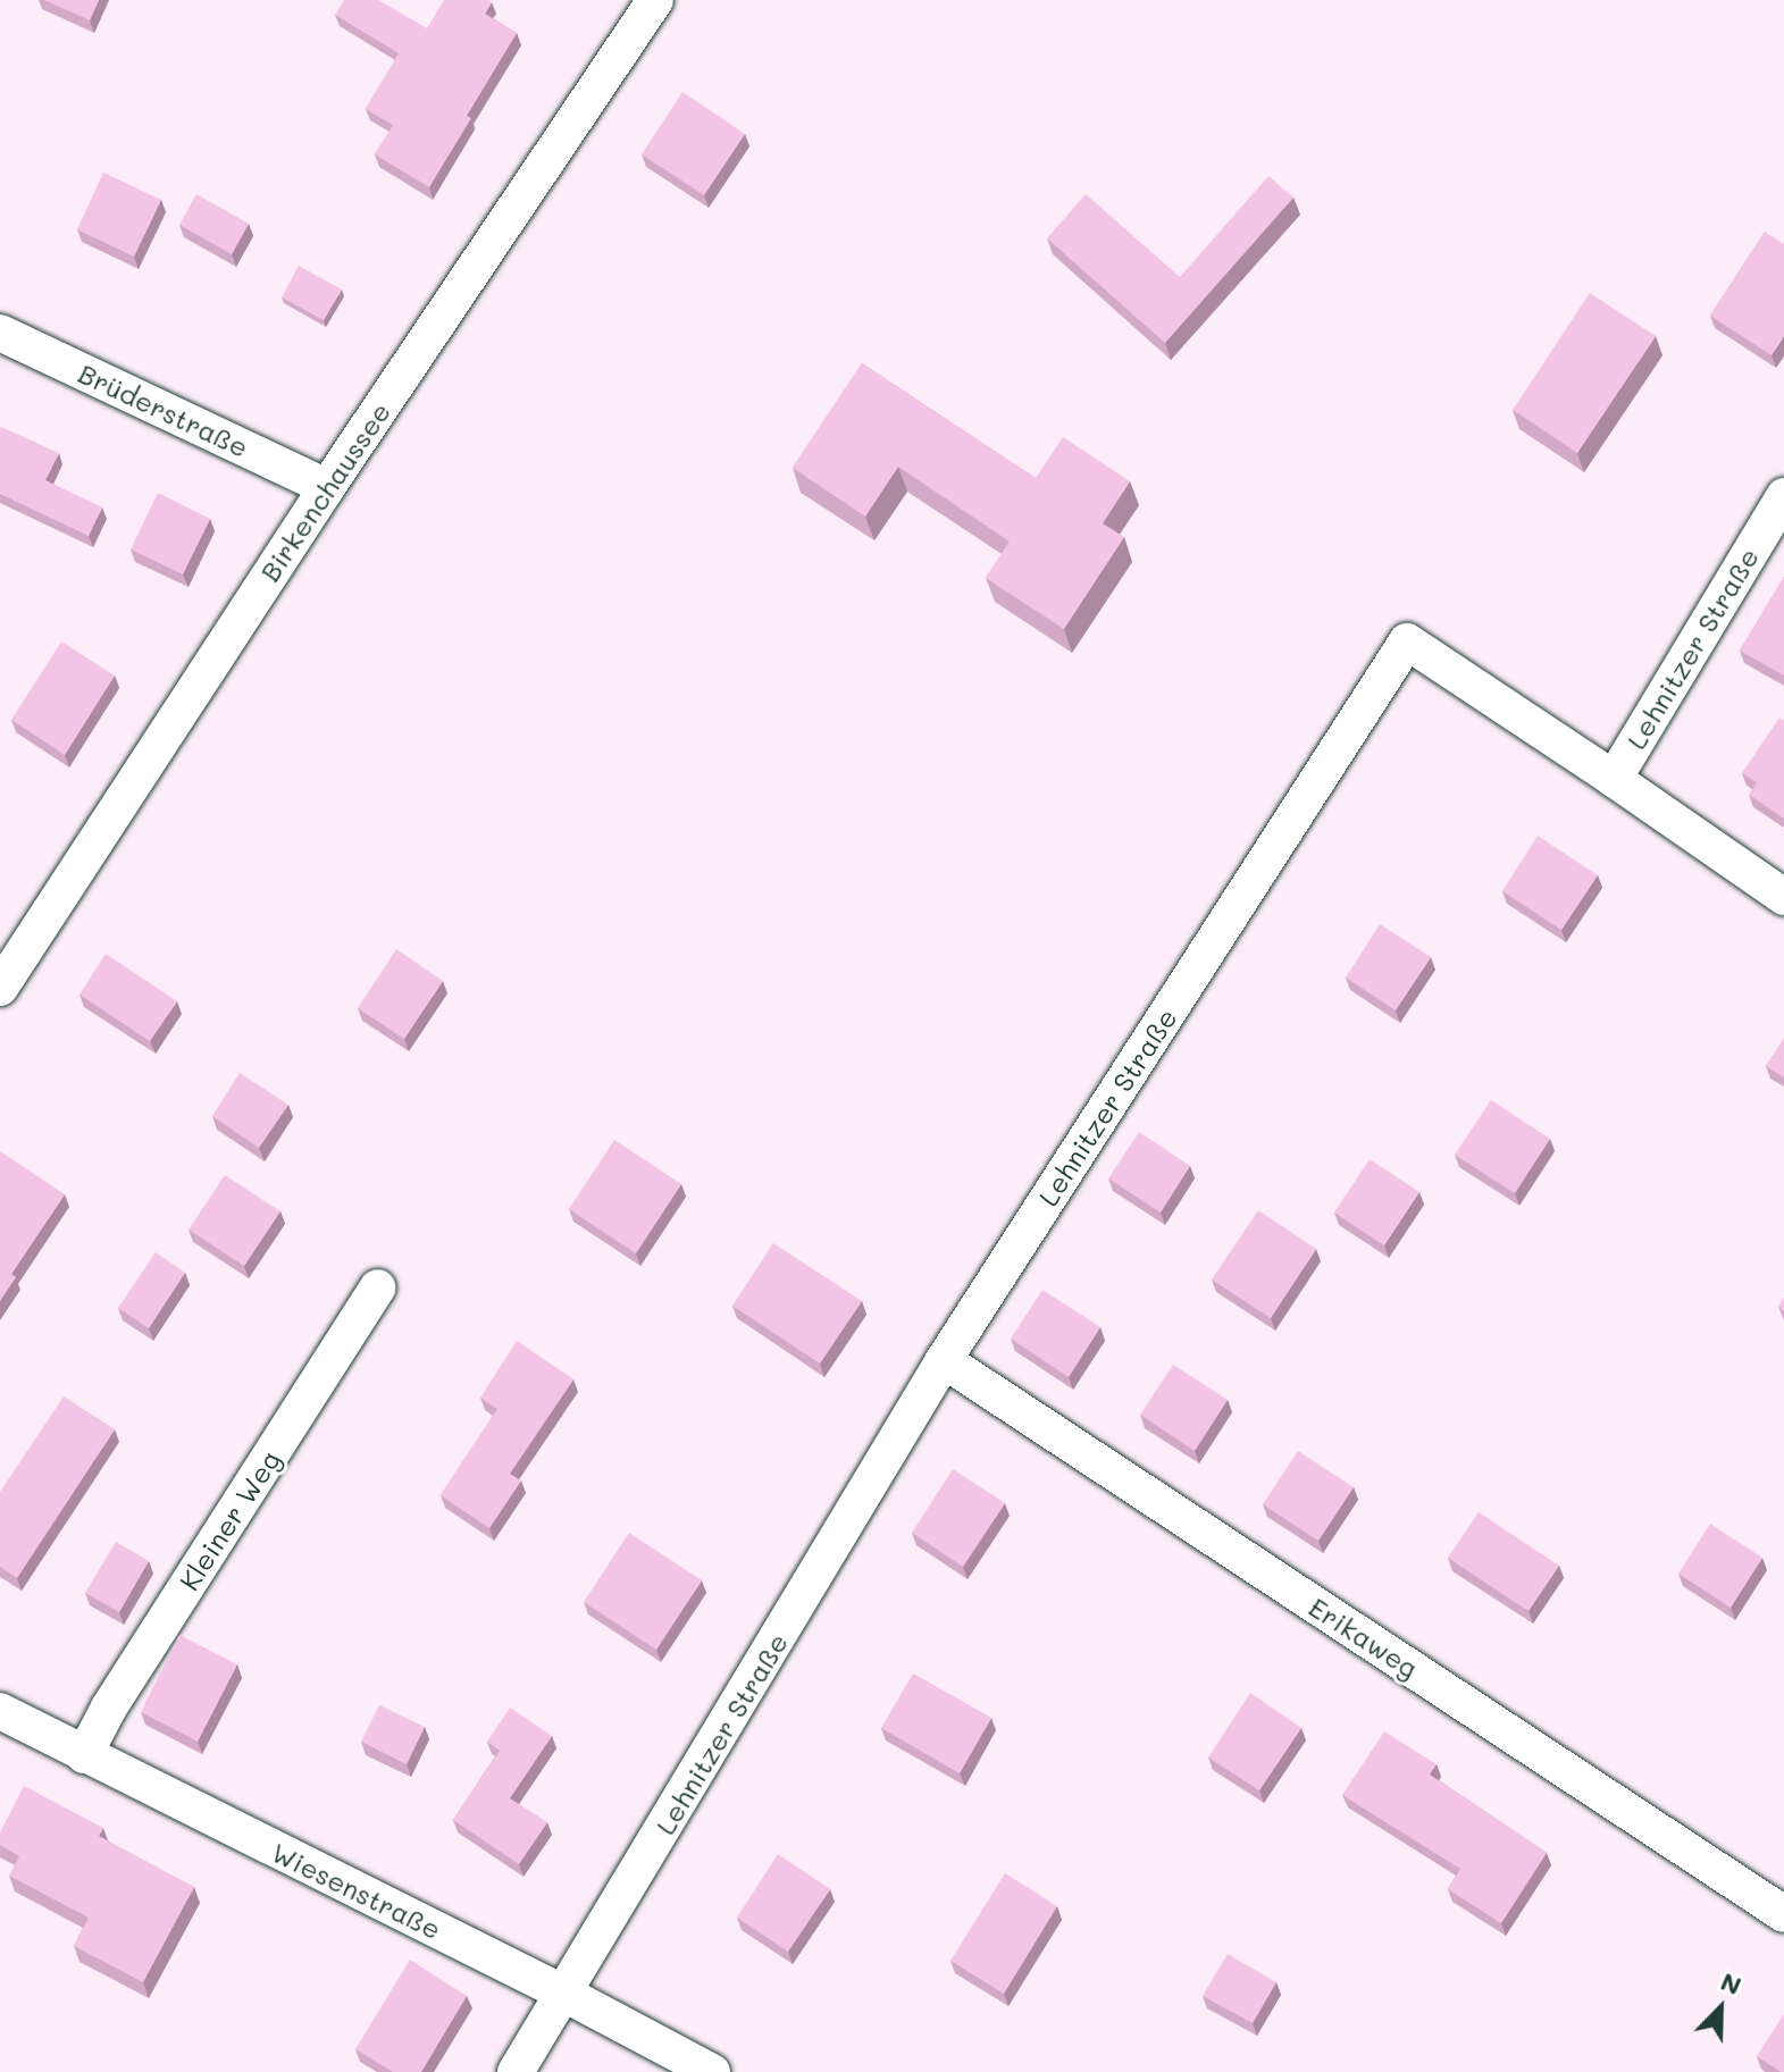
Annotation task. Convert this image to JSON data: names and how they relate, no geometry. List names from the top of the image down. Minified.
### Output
{"streets":{"street":["Brüderstraße","Birkenchaussee","Lehnitzer Straße","Kleiner Weg","Erikaweg","Wiesenstraße"]},"crossings":[["Brüderstraße","Birkenchaussee"],["Lehnitzer Straße","Erikaweg"],["Lehnitzer Straße","Wiesenstraße"],["Kleiner Weg","Wiesenstraße"]],"north":"top right"}
